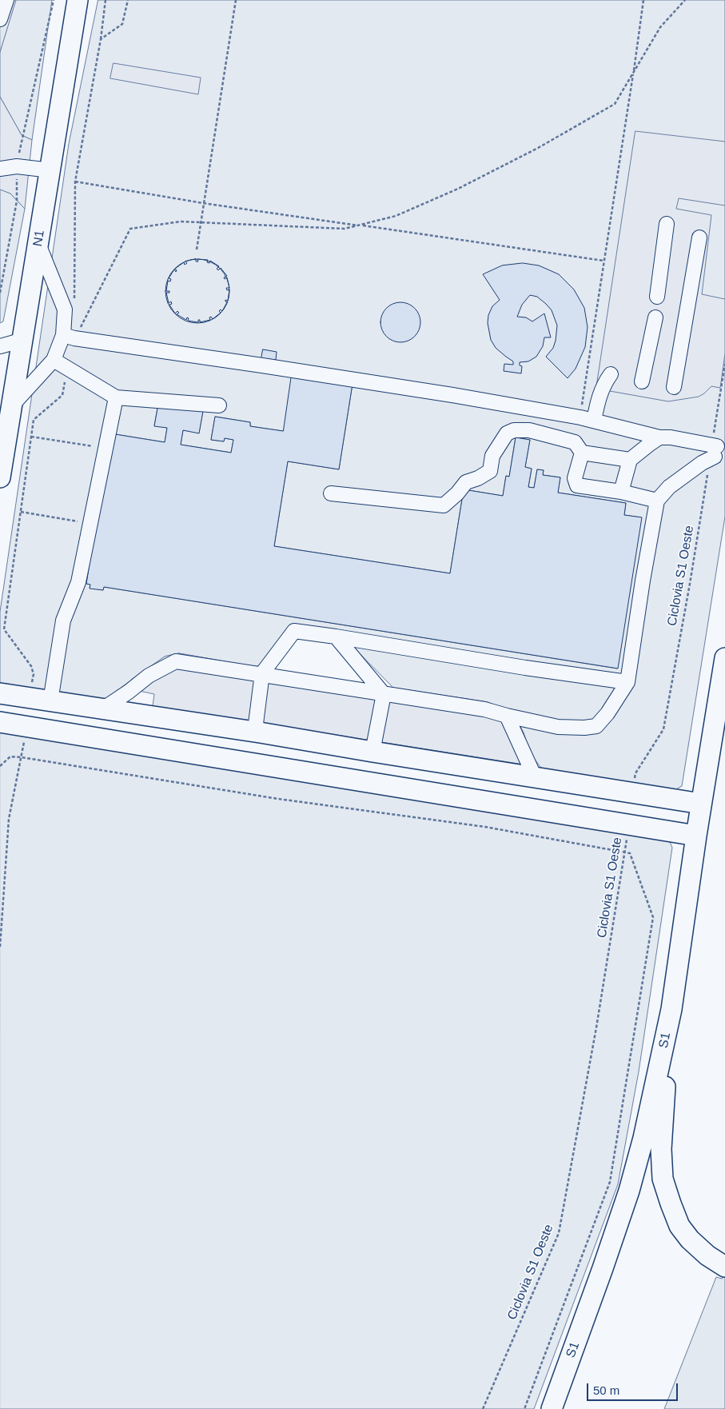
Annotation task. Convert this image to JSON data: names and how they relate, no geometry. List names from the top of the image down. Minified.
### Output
{"streets":{"highway":["N1","S1"],"path":["Ciclovia S1 Oeste"]},"scale_bar":"50 m"}
